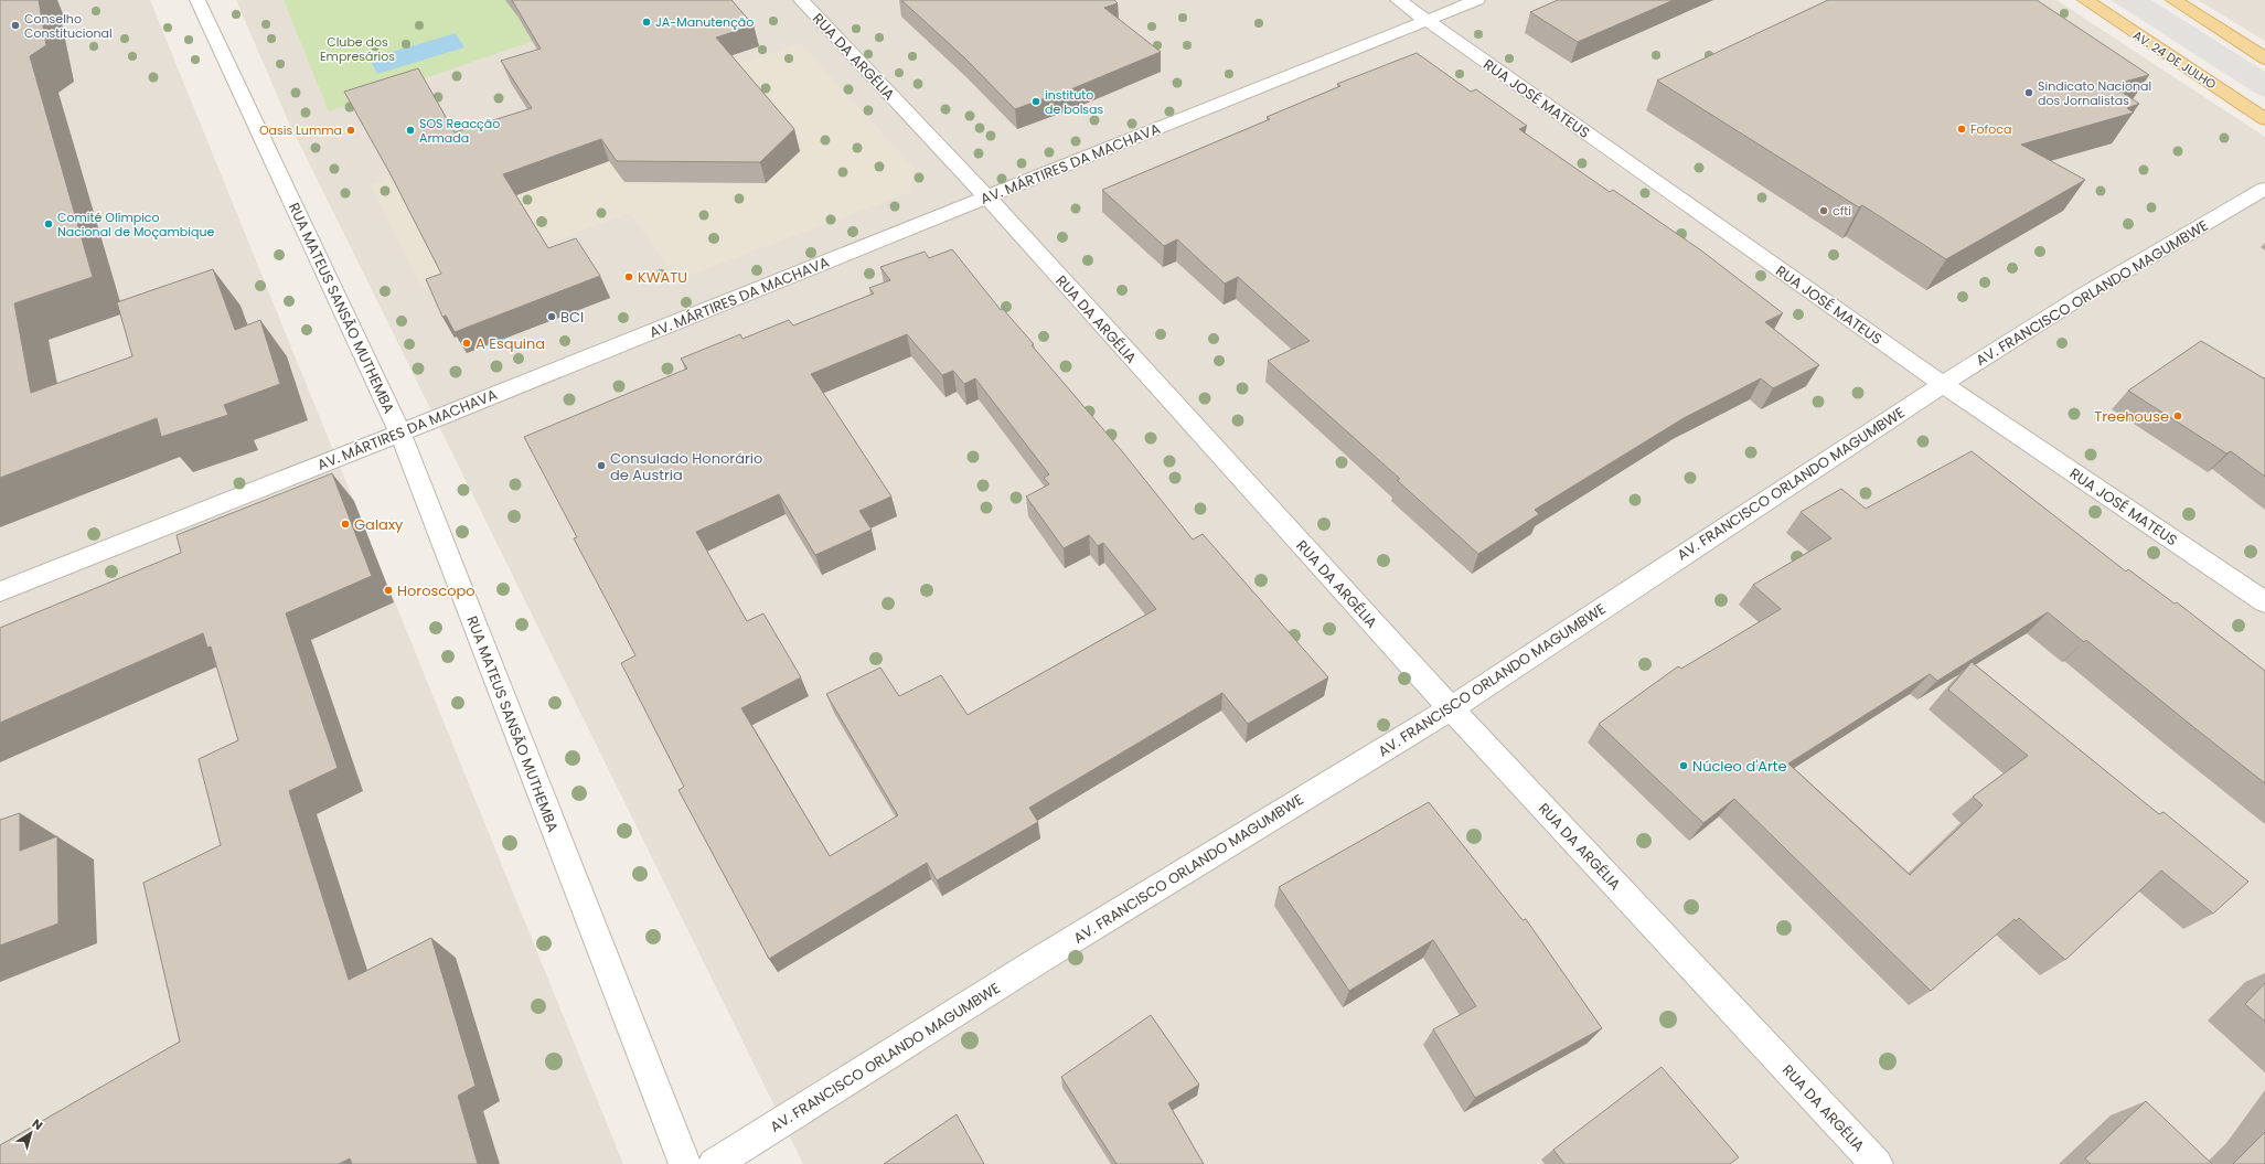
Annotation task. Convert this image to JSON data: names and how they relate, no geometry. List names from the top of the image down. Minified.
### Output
{"streets":{"main road":["AV. 24 DE JULHO"],"street":["RUA DA ARGÉLIA","RUA JOSÉ MATEUS","AV. MÁRTIRES DA MACHAVA","AV. FRANCISCO ORLANDO MAGUMBWE","RUA MATEUS SANSÃO MUTHEMBA"]},"crossings":[["RUA DA ARGÉLIA","AV. MÁRTIRES DA MACHAVA"],["RUA DA ARGÉLIA","AV. FRANCISCO ORLANDO MAGUMBWE"],["RUA JOSÉ MATEUS","AV. MÁRTIRES DA MACHAVA"],["RUA JOSÉ MATEUS","AV. FRANCISCO ORLANDO MAGUMBWE"],["AV. MÁRTIRES DA MACHAVA","RUA MATEUS SANSÃO MUTHEMBA"]],"parks":["Clube dos Empresários"],"places":["JA-Manutenção","Conselho Constitucional","Sindicato Nacional dos Jornalistas","instituto de bolsas","Fofoca","Oasis Lumma","SOS Reacção Armada","cfti","Comité Olímpico Nacional de Moçambique","KWATU","BCI","A Esquina","Treehouse","Consulado Honorário de Austria","Galaxy","Horoscopo","Núcleo d'Arte"],"north":"top right"}
